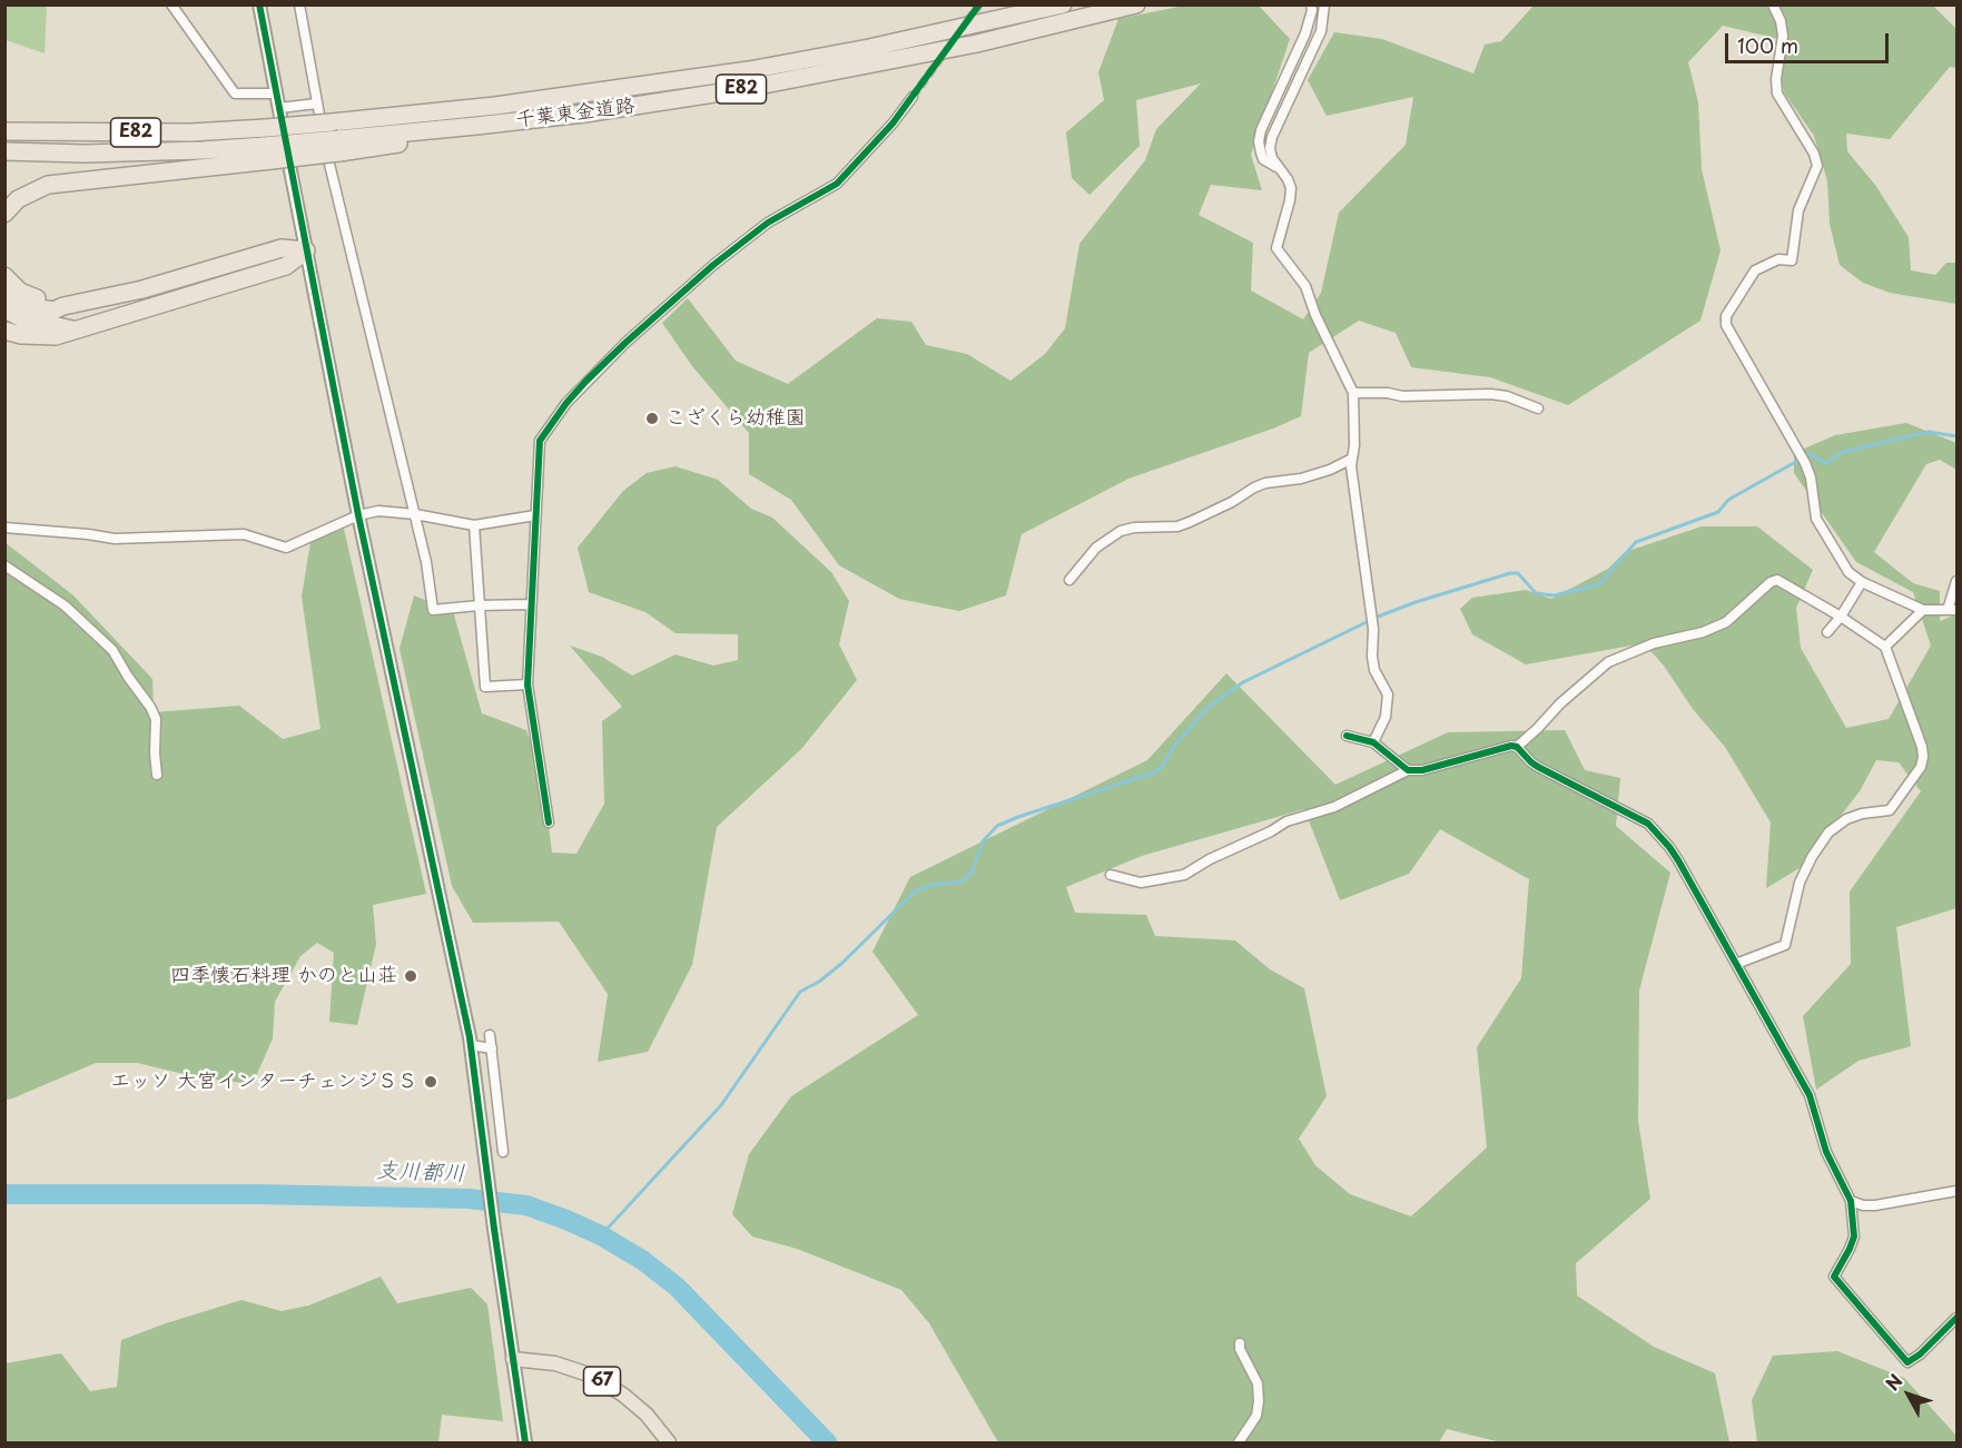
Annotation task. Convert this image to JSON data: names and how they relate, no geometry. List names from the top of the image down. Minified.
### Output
{"streets":{"highway":["E82","千葉東金道路"],"main road":["67"]},"water":["支川都川"],"places":["こざくら幼稚園","四季懐石料理 かのと山荘","エッソ 大宮インターチェンジＳＳ"],"scale_bar":"100 m","north":"top left"}
